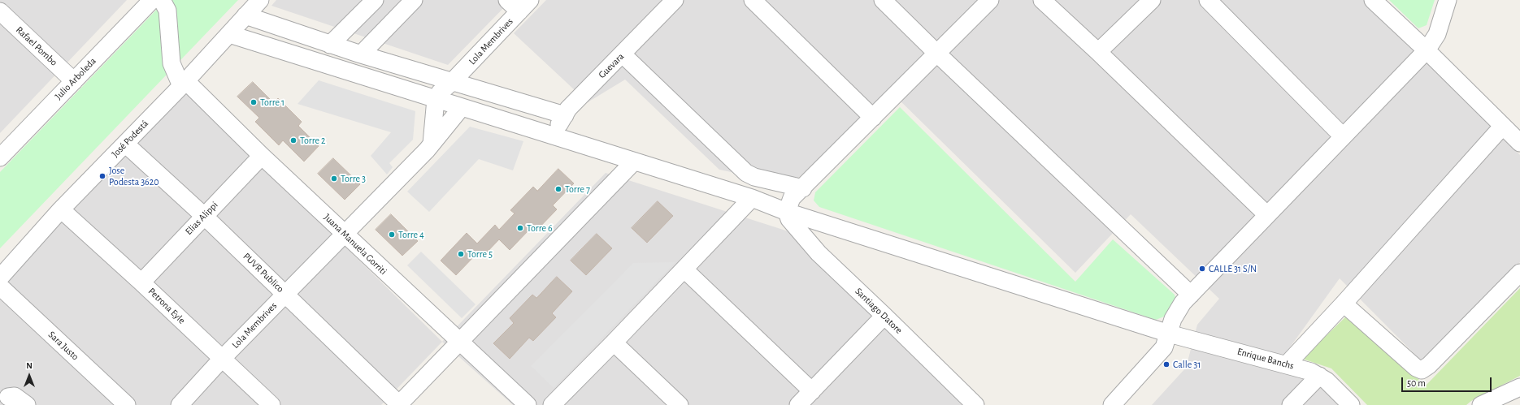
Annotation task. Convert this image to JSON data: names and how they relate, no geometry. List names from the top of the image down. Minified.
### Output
{"streets":{"street":["Lola Membrives","Rafael Pombo","Guevara","Julio Arboleda","José Podestá","Elias Alippi","Juana Manuela Gorriti","PUVR Publico","Petrona Eyle","Santiago Datore","Sara Justo","Enrique Banchs"]},"crossings":[["Lola Membrives","Juana Manuela Gorriti"],["Lola Membrives","PUVR Publico"],["Lola Membrives","Petrona Eyle"],["Lola Membrives","Enrique Banchs"],["Rafael Pombo","Julio Arboleda"],["Guevara","Enrique Banchs"],["José Podestá","Juana Manuela Gorriti"],["José Podestá","PUVR Publico"],["José Podestá","Petrona Eyle"],["José Podestá","Enrique Banchs"],["Elias Alippi","Juana Manuela Gorriti"],["Elias Alippi","PUVR Publico"],["Elias Alippi","Petrona Eyle"],["Santiago Datore","Enrique Banchs"]],"places":["Torre 1","Torre 2","Jose Podesta 3620","Torre 3","Torre 7","Torre 6","Torre 4","Torre 5","CALLE 31 S/N","Calle 31"],"scale_bar":"50 m","north":"top"}
